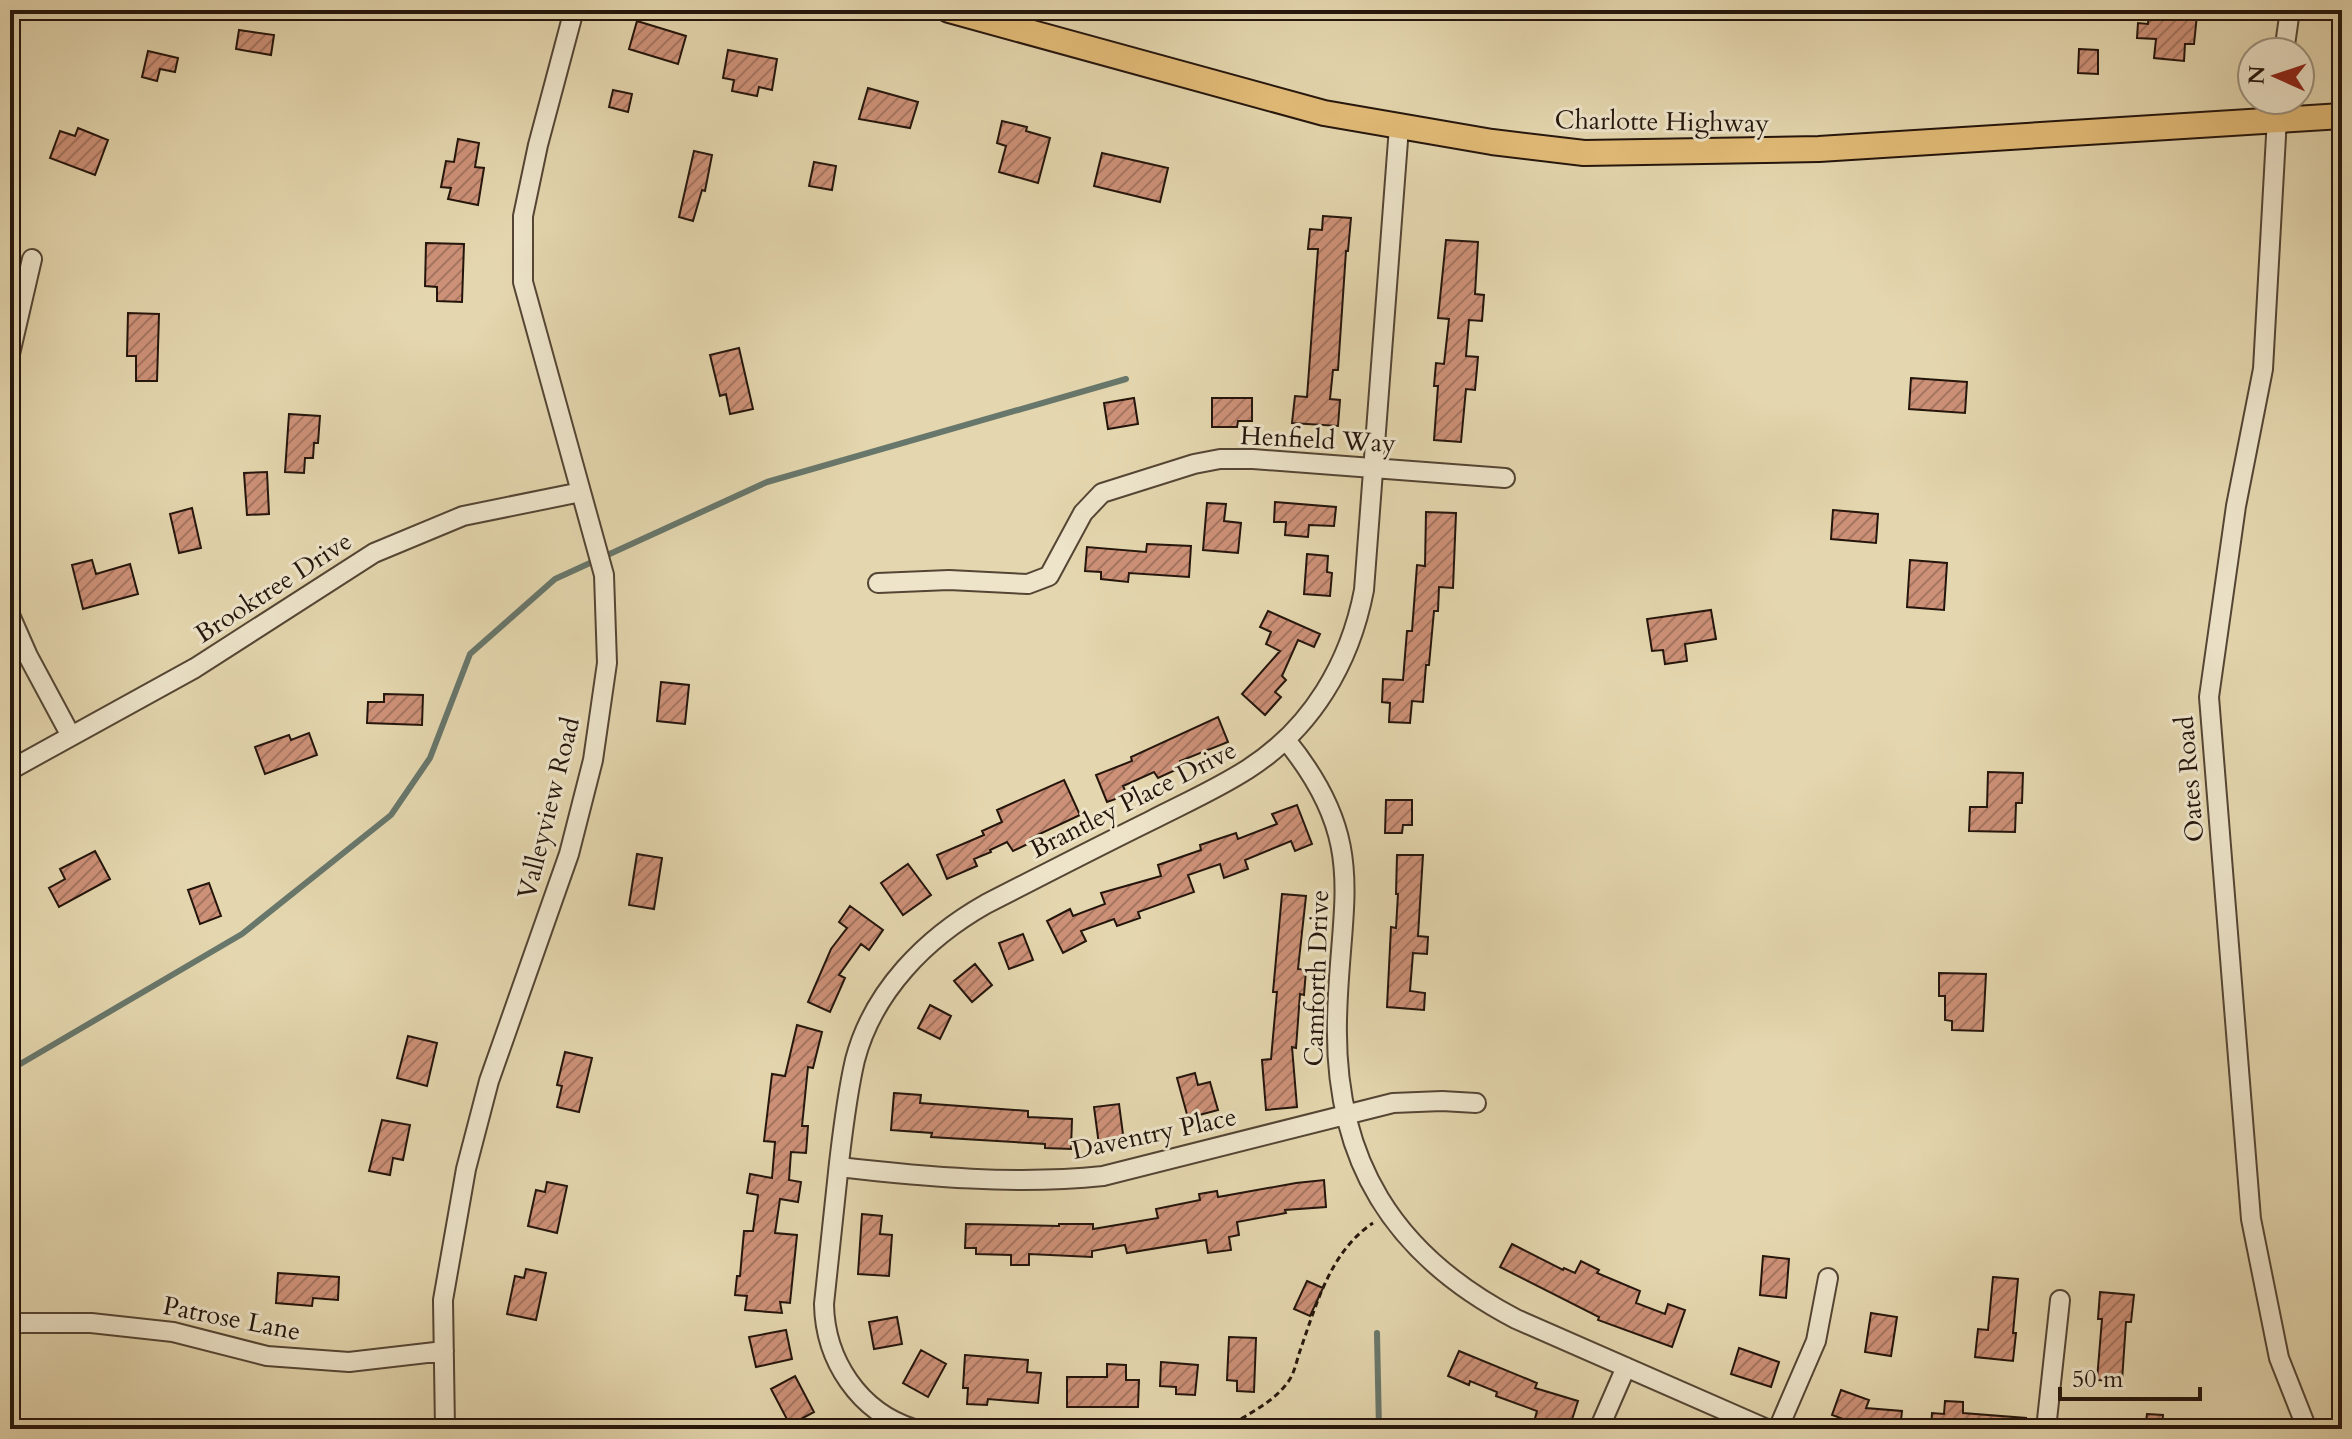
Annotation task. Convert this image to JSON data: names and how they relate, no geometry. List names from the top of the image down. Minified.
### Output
{"streets":{"main road":["Charlotte Highway"],"street":["Henfield Way","Brooktree Drive","Oates Road","Brantley Place Drive","Valleyview Road","Camforth Drive","Daventry Place","Patrose Lane"]},"crossings":[["Charlotte Highway","Brantley Place Drive"],["Henfield Way","Brantley Place Drive"],["Brooktree Drive","Valleyview Road"],["Brantley Place Drive","Camforth Drive"],["Brantley Place Drive","Daventry Place"],["Valleyview Road","Patrose Lane"],["Camforth Drive","Daventry Place"]],"scale_bar":"50 m","north":"left"}
